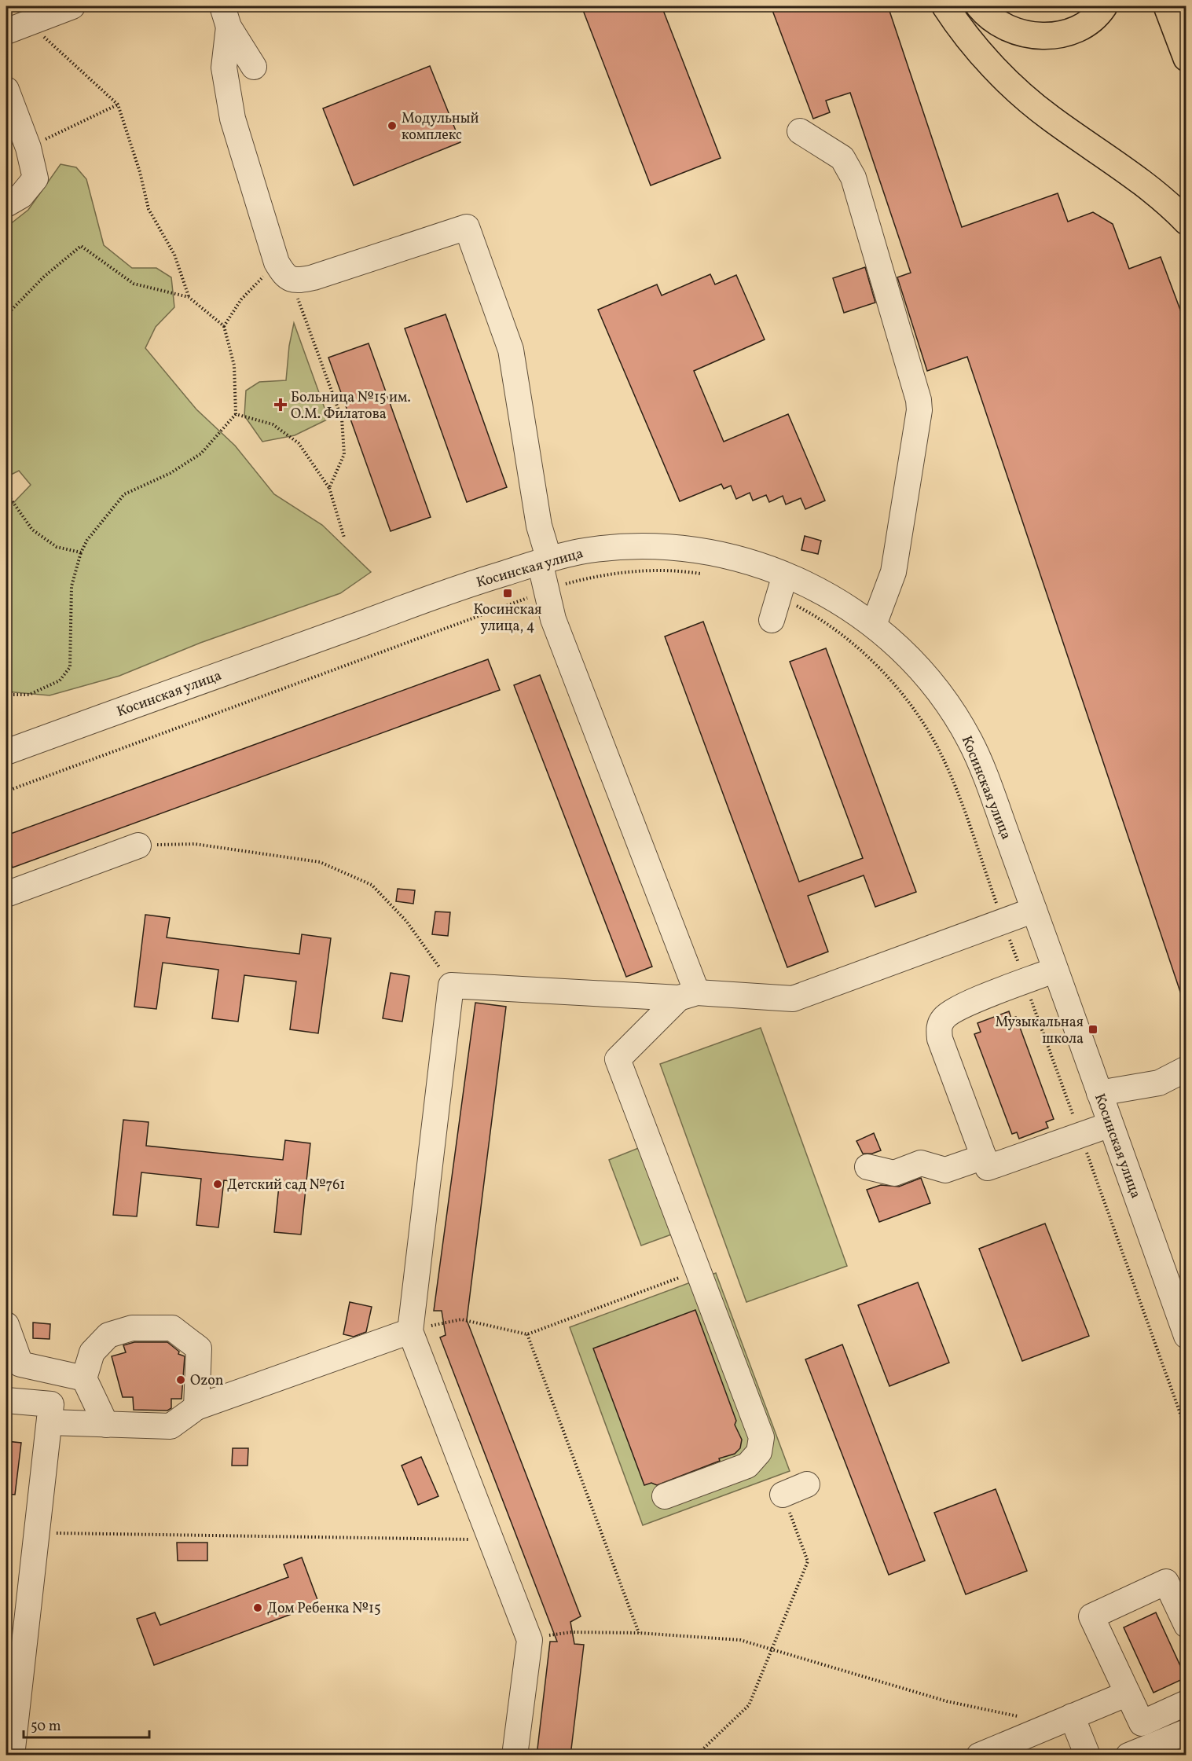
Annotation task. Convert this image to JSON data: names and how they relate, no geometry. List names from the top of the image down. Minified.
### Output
{"streets":{"street":["Косинская улица"]},"places":{"other":["Модульный комплекс","Детский сад №761","Ozon","Дом Ребенка №15"],"health":["Больница №15 им. О.М. Филатова"],"transit":["Косинская улица, 4","Музыкальная школа"]},"scale_bar":"50 m"}
